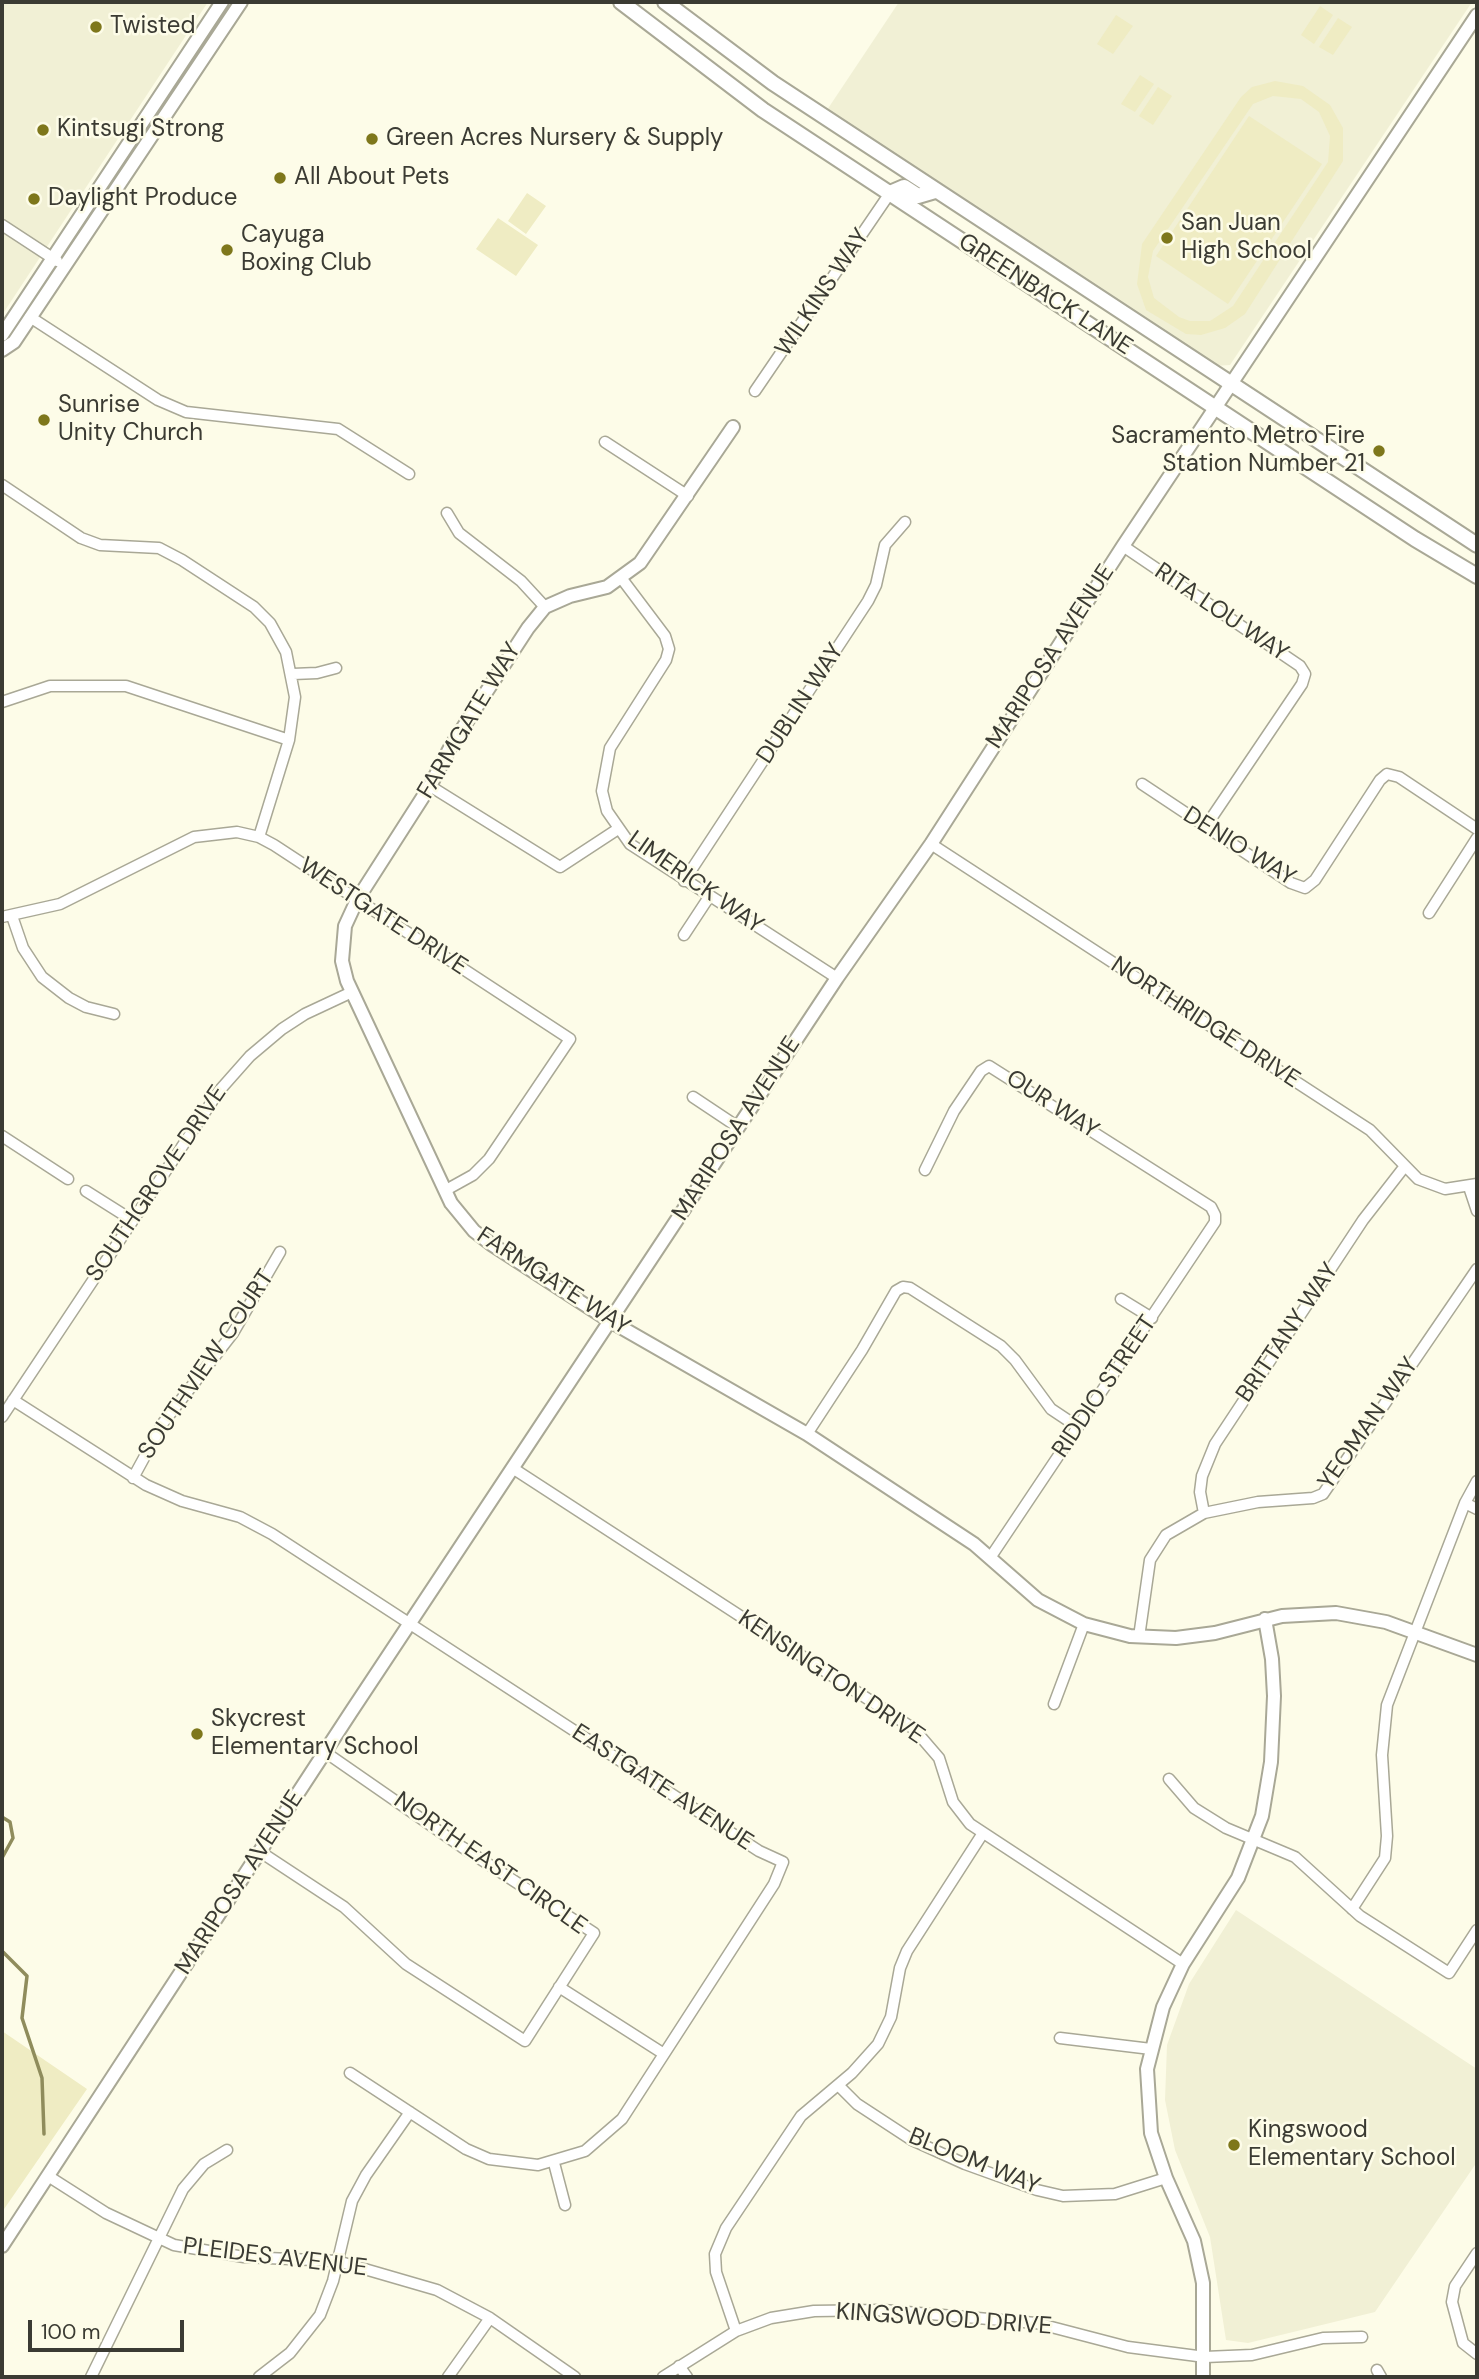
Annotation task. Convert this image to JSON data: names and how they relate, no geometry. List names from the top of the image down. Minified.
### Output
{"streets":{"main road":["GREENBACK LANE"],"street":["WILKINS WAY","RITA LOU WAY","MARIPOSA AVENUE","DUBLIN WAY","FARMGATE WAY","DENIO WAY","LIMERICK WAY","WESTGATE DRIVE","NORTHRIDGE DRIVE","OUR WAY","SOUTHGROVE DRIVE","BRITTANY WAY","SOUTHVIEW COURT","RIDDIO STREET","YEOMAN WAY","KENSINGTON DRIVE","EASTGATE AVENUE","NORTH EAST CIRCLE","BLOOM WAY","PLEIDES AVENUE","KINGSWOOD DRIVE"]},"crossings":[["WILKINS WAY","GREENBACK LANE"],["GREENBACK LANE","MARIPOSA AVENUE"],["RITA LOU WAY","MARIPOSA AVENUE"],["RITA LOU WAY","DENIO WAY"],["MARIPOSA AVENUE","FARMGATE WAY"],["MARIPOSA AVENUE","LIMERICK WAY"],["MARIPOSA AVENUE","NORTHRIDGE DRIVE"],["MARIPOSA AVENUE","KENSINGTON DRIVE"],["MARIPOSA AVENUE","EASTGATE AVENUE"],["MARIPOSA AVENUE","NORTH EAST CIRCLE"],["MARIPOSA AVENUE","PLEIDES AVENUE"],["DUBLIN WAY","LIMERICK WAY"],["FARMGATE WAY","WESTGATE DRIVE"],["FARMGATE WAY","SOUTHGROVE DRIVE"],["FARMGATE WAY","RIDDIO STREET"],["FARMGATE WAY","YEOMAN WAY"],["NORTHRIDGE DRIVE","BRITTANY WAY"],["OUR WAY","RIDDIO STREET"],["SOUTHGROVE DRIVE","EASTGATE AVENUE"],["BRITTANY WAY","YEOMAN WAY"],["SOUTHVIEW COURT","EASTGATE AVENUE"]],"places":["Twisted","Kintsugi Strong","Green Acres Nursery & Supply","All About Pets","Daylight Produce","San Juan High School","Cayuga Boxing Club","Sunrise Unity Church","Sacramento Metro Fire Station Number 21","Skycrest Elementary School","Kingswood Elementary School"],"scale_bar":"100 m"}
